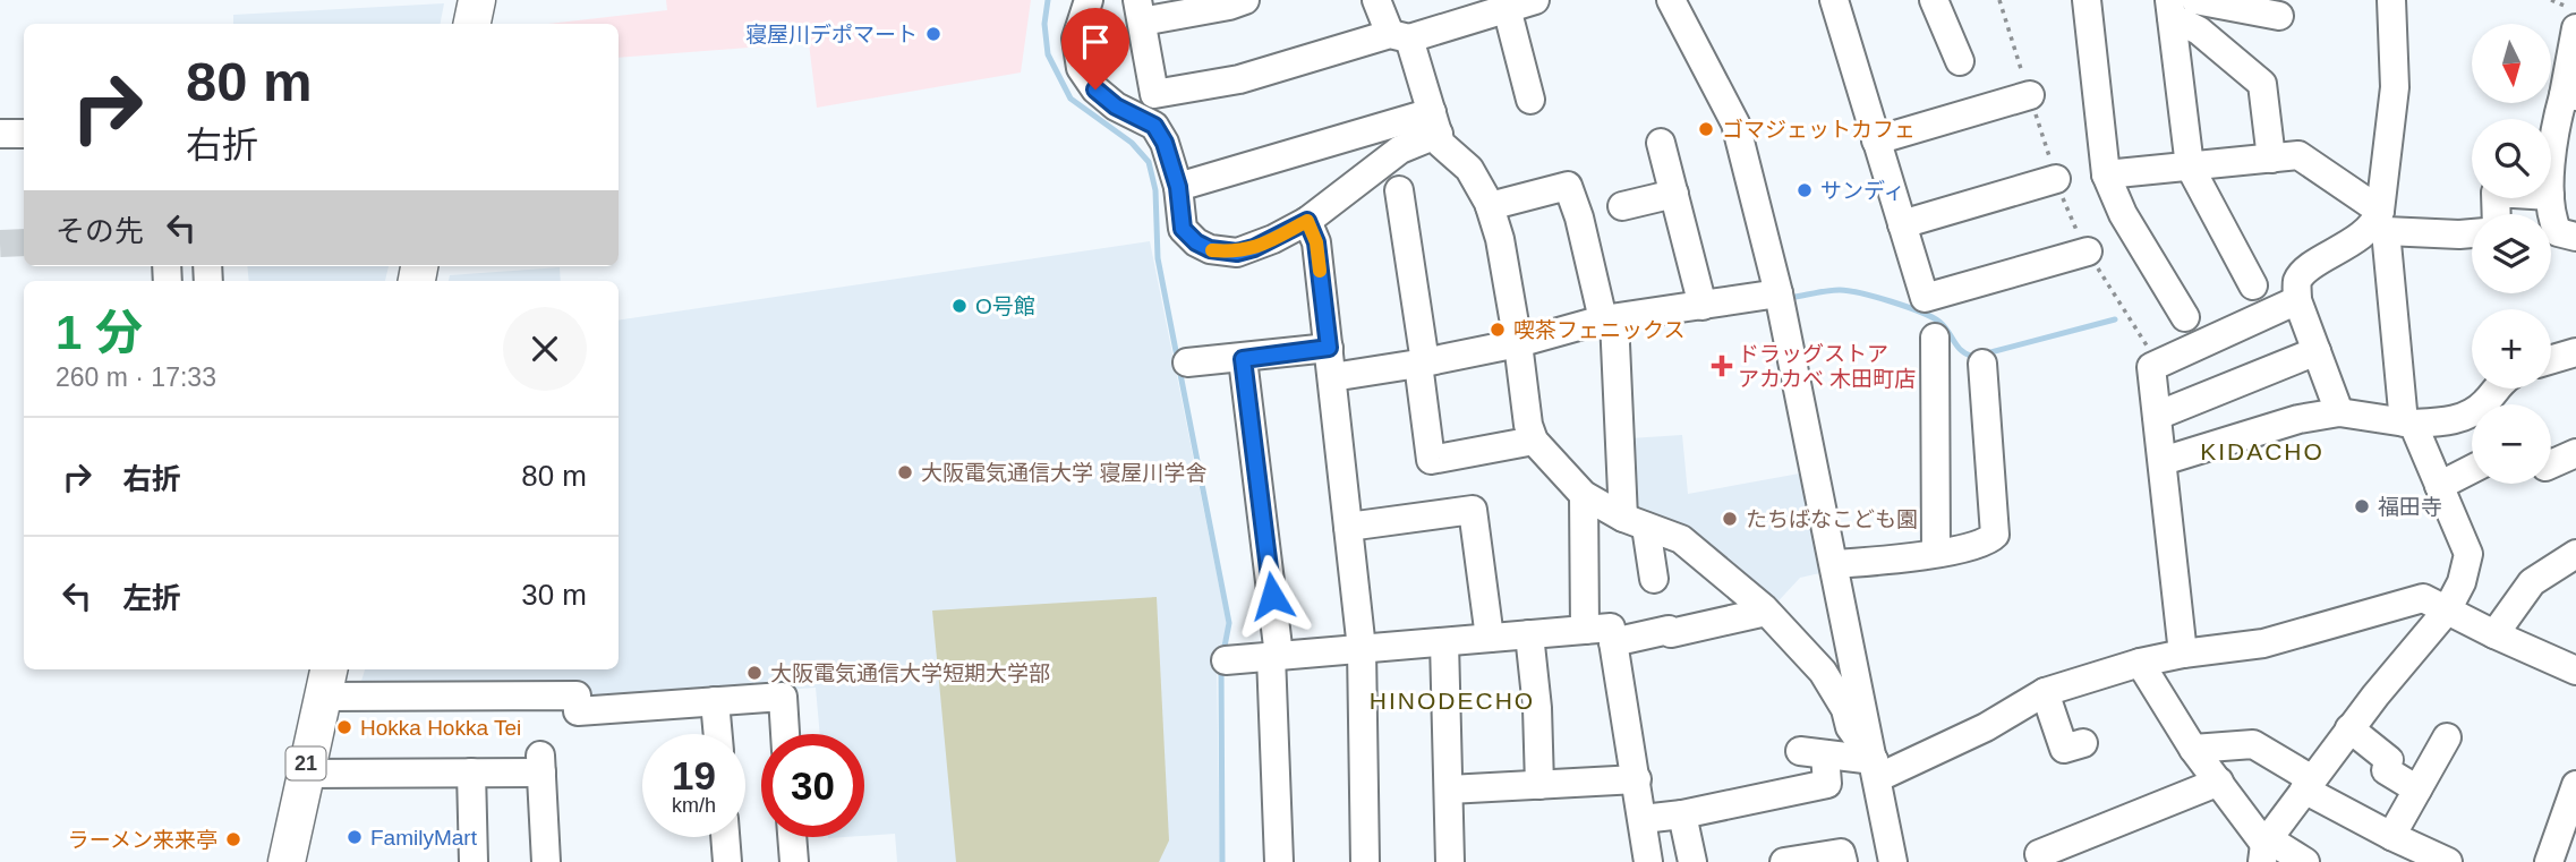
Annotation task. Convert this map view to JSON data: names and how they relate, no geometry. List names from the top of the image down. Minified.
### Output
{"streets":{"main road":["21"]},"districts":["KIDACHO","HINODECHO"],"places":{"other":["寝屋川デポマート","ゴマジェットカフェ","サンディ","O号館","喫茶フェニックス","大阪電気通信大学 寝屋川学舎","福田寺","たちばなこども園","大阪電気通信大学短期大学部","Hokka Hokka Tei","FamilyMart","ラーメン来来亭"],"health":["ドラッグストア アカカベ 木田町店"]},"north":"bottom","page":{"map_buttons":["+","−"],"turn":["80 m","右折"],"then":"その先","heading":["1 分","260 m · 17:33"],"list":[{"name":"右折","value":"80 m"},{"name":"左折","value":"30 m"}],"speed":"19 km/h","limit":"30"}}
